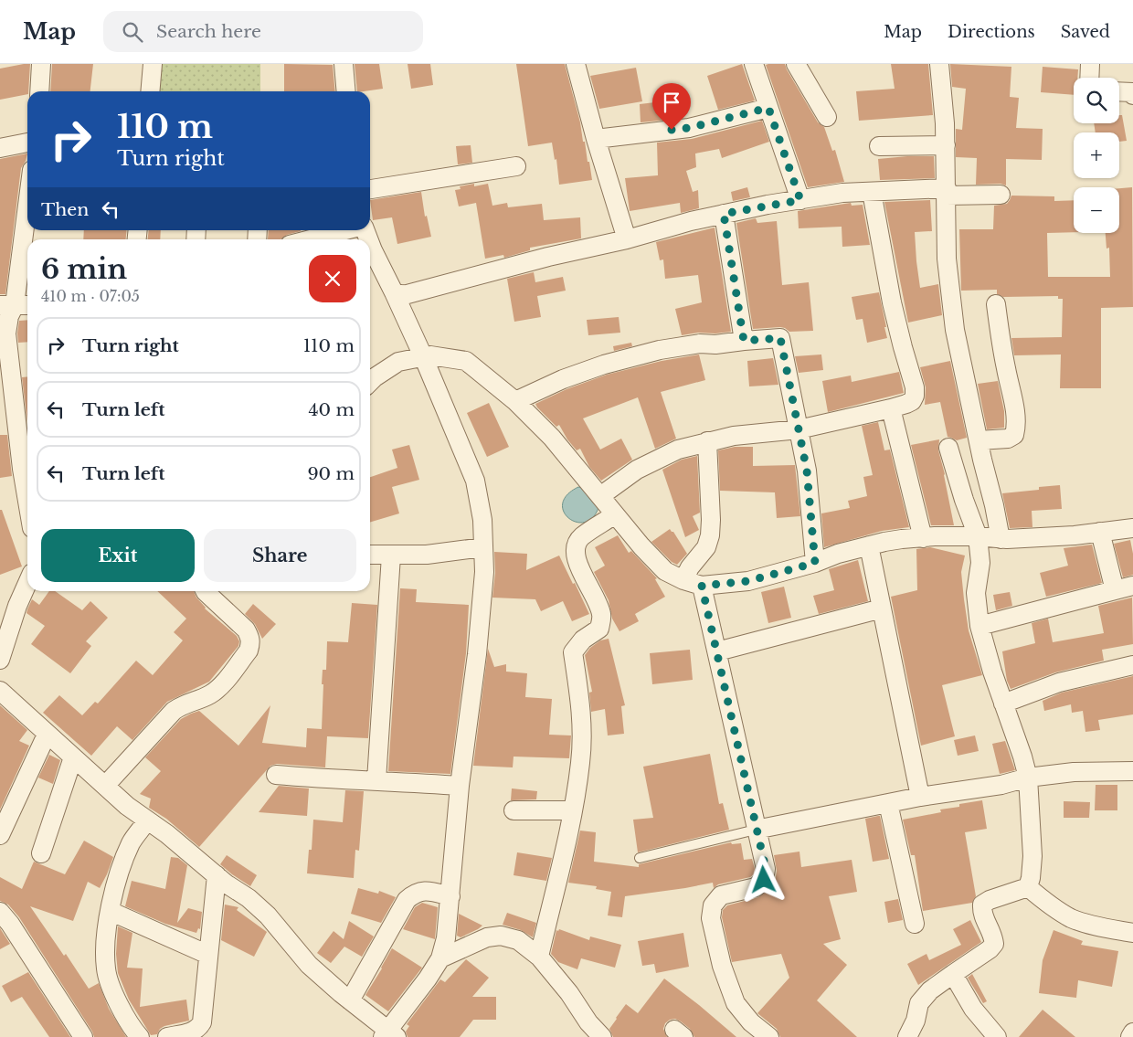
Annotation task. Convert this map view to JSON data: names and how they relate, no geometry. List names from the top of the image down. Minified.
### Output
{"page":{"header":"Map","search":"Search here","nav":["Map","Directions","Saved"],"map_buttons":["+","−"],"turn":["110 m","Turn right"],"then":"Then","heading":["6 min","410 m · 07:05"],"list":[{"name":"Turn right","value":"110 m"},{"name":"Turn left","value":"40 m"},{"name":"Turn left","value":"90 m"}],"buttons":["Exit","Share"]}}
